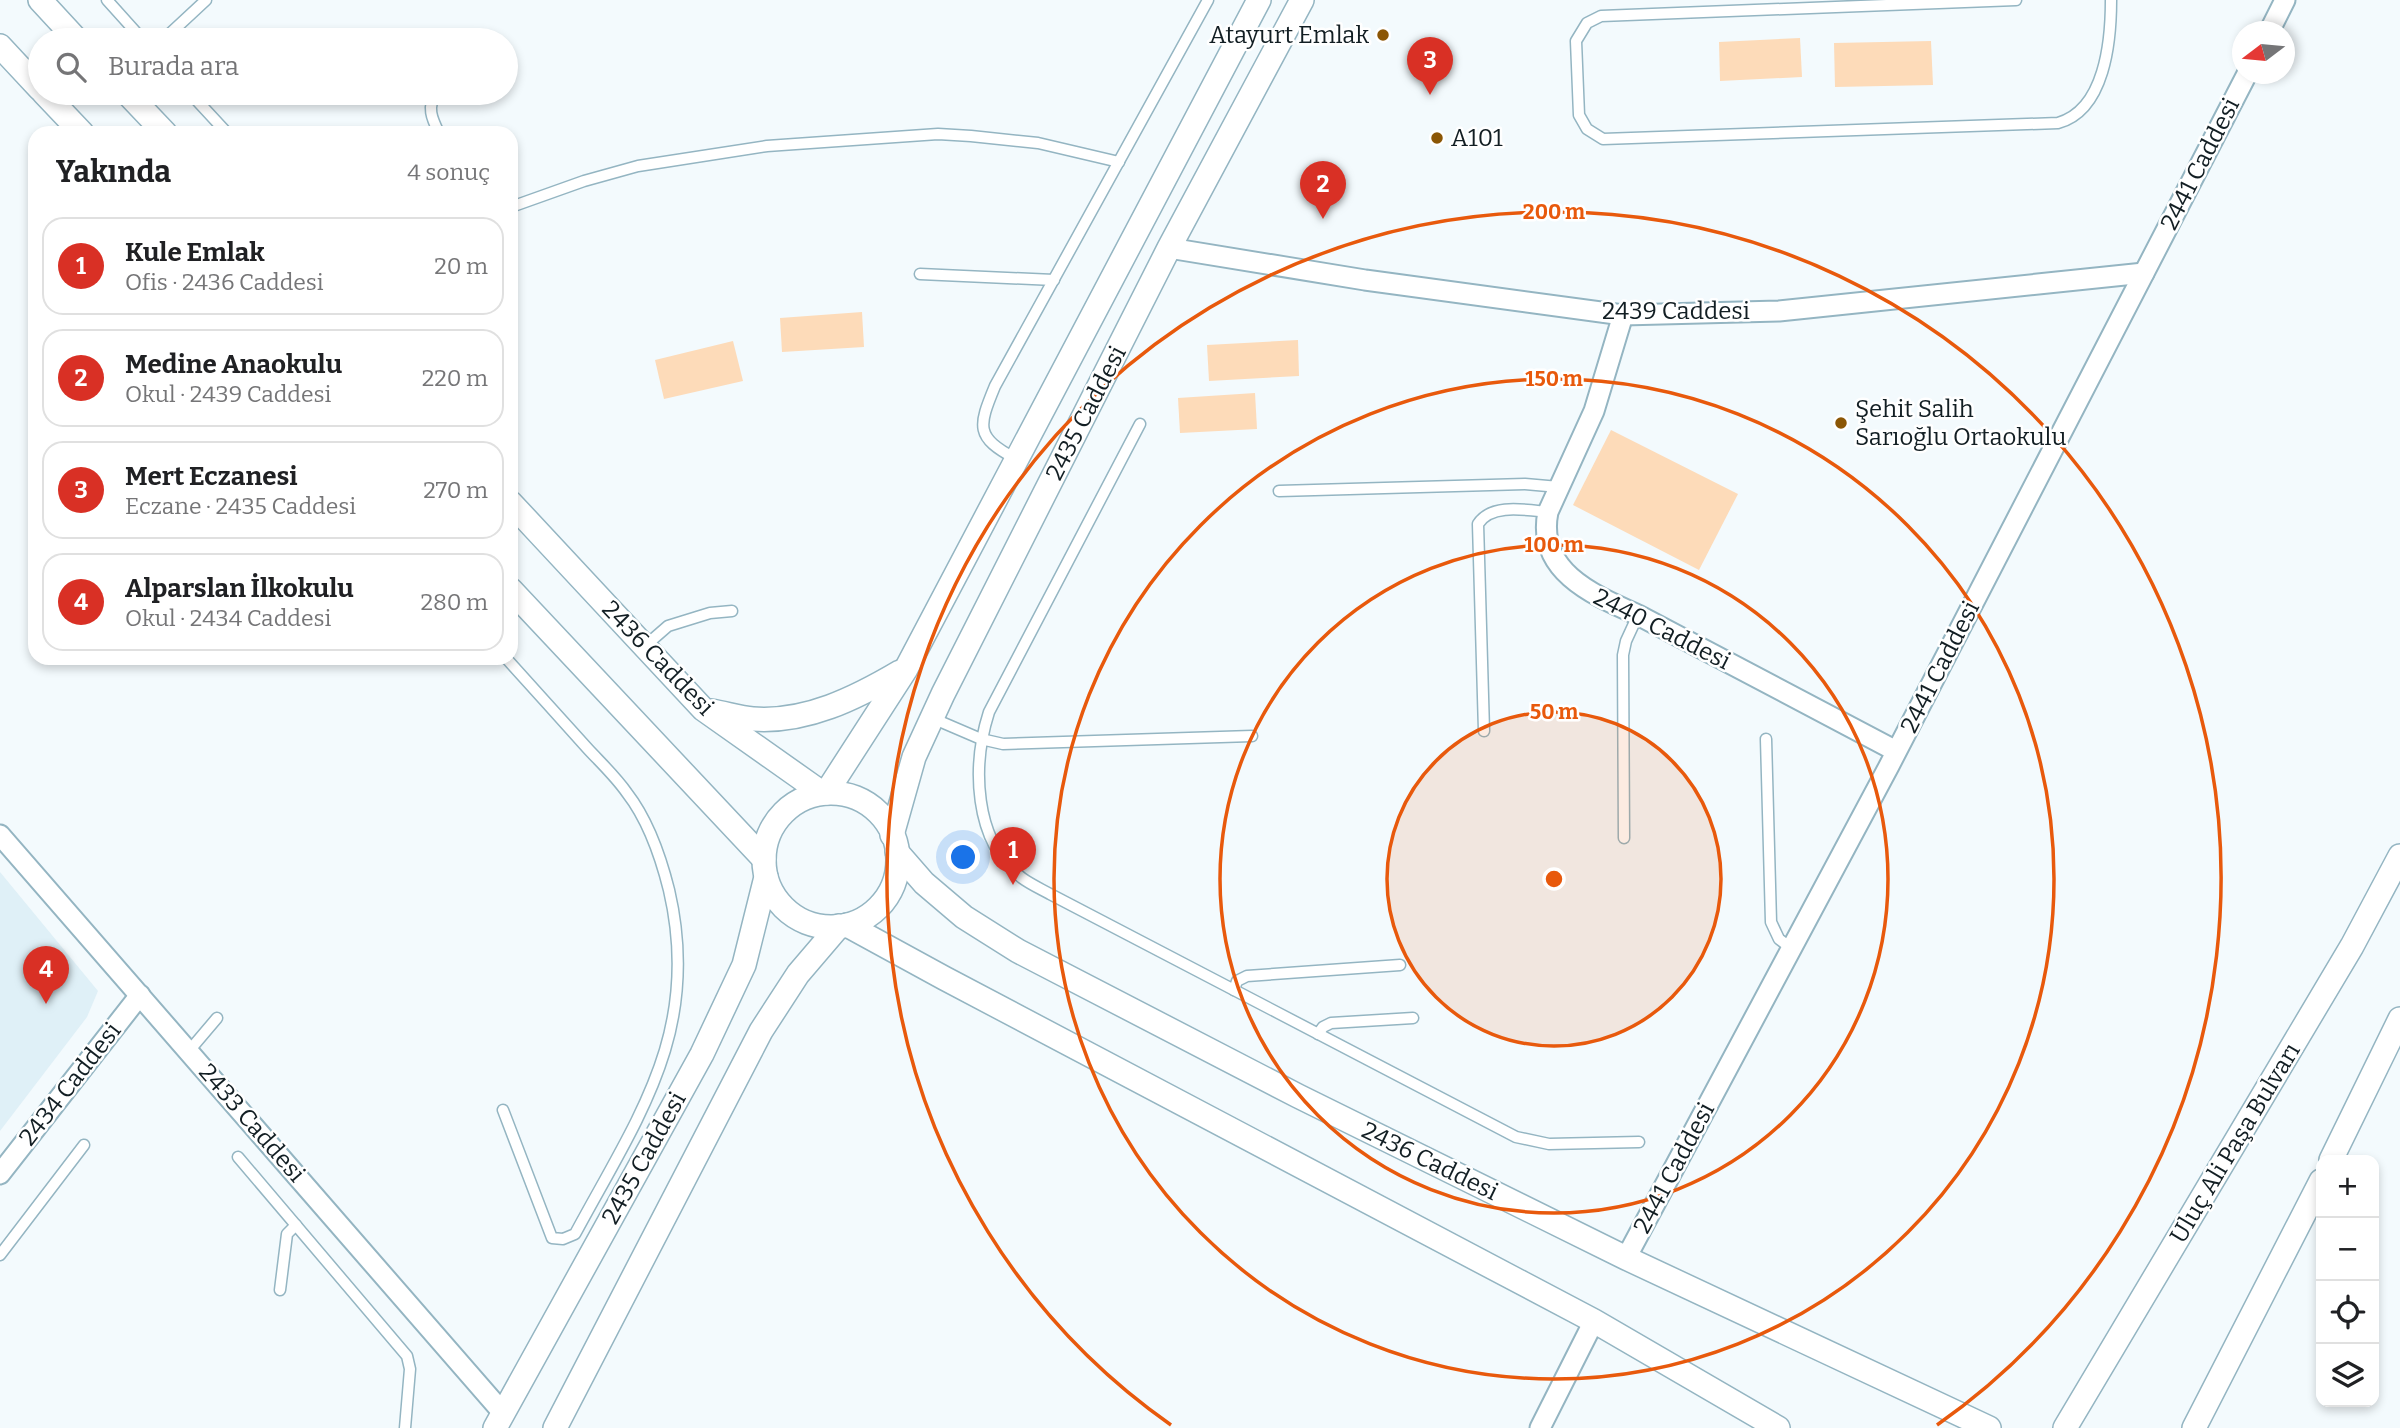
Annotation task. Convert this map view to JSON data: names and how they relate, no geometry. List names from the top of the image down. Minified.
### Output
{"streets":{"street":["2441 Caddesi","2439 Caddesi","2435 Caddesi","2440 Caddesi","2436 Caddesi","2434 Caddesi","2433 Caddesi","Uluç Ali Paşa Bulvarı"]},"crossings":[["2441 Caddesi","2439 Caddesi"],["2441 Caddesi","2440 Caddesi"],["2441 Caddesi","2436 Caddesi"],["2439 Caddesi","2435 Caddesi"],["2439 Caddesi","2440 Caddesi"],["2435 Caddesi","2436 Caddesi"],["2435 Caddesi","2433 Caddesi"],["2434 Caddesi","2433 Caddesi"]],"places":["Atayurt Emlak","A101","Şehit Salih Sarıoğlu Ortaokulu"],"north":"left","page":{"search":"Burada ara","pins":["3","2","1","4"],"heading":["Yakında","4 sonuç"],"list":[{"mark":"1","name":"Kule Emlak","note":"Ofis · 2436 Caddesi","value":"20 m"},{"mark":"2","name":"Medine Anaokulu","note":"Okul · 2439 Caddesi","value":"220 m"},{"mark":"3","name":"Mert Eczanesi","note":"Eczane · 2435 Caddesi","value":"270 m"},{"mark":"4","name":"Alparslan İlkokulu","note":"Okul · 2434 Caddesi","value":"280 m"}],"map_buttons":["+","−"]},"rings":["200 m","150 m","100 m","50 m"]}
